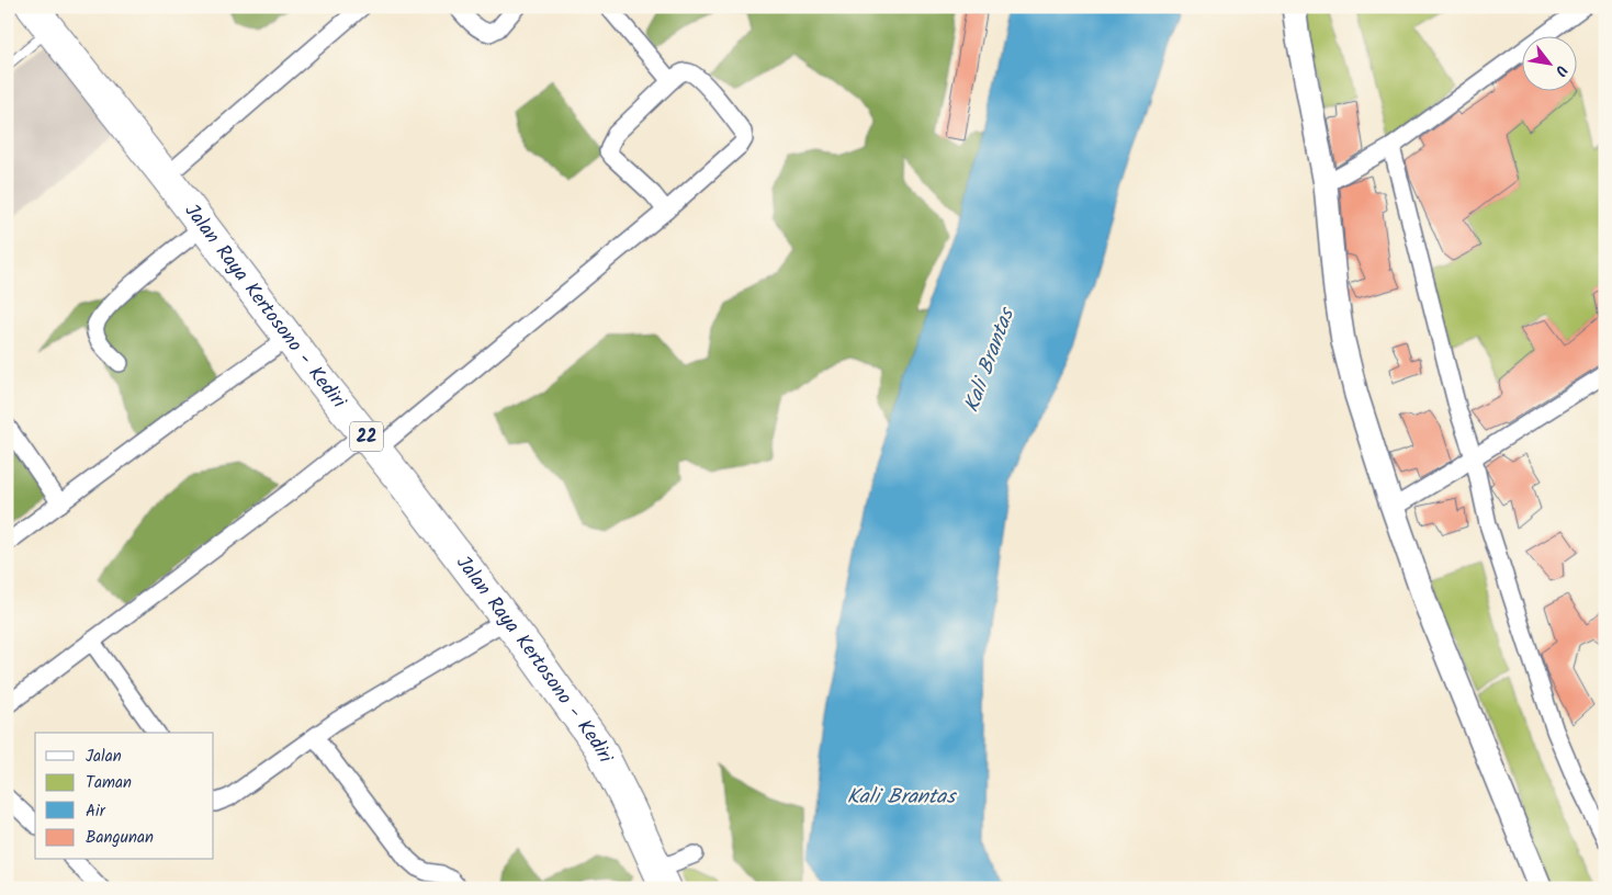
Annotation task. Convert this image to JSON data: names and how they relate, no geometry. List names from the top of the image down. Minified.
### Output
{"streets":{"highway":["Jalan Raya Kertosono - Kediri","22"]},"water":["Kali Brantas"],"legend":["Jalan","Taman","Air","Bangunan"],"north":"bottom right"}
